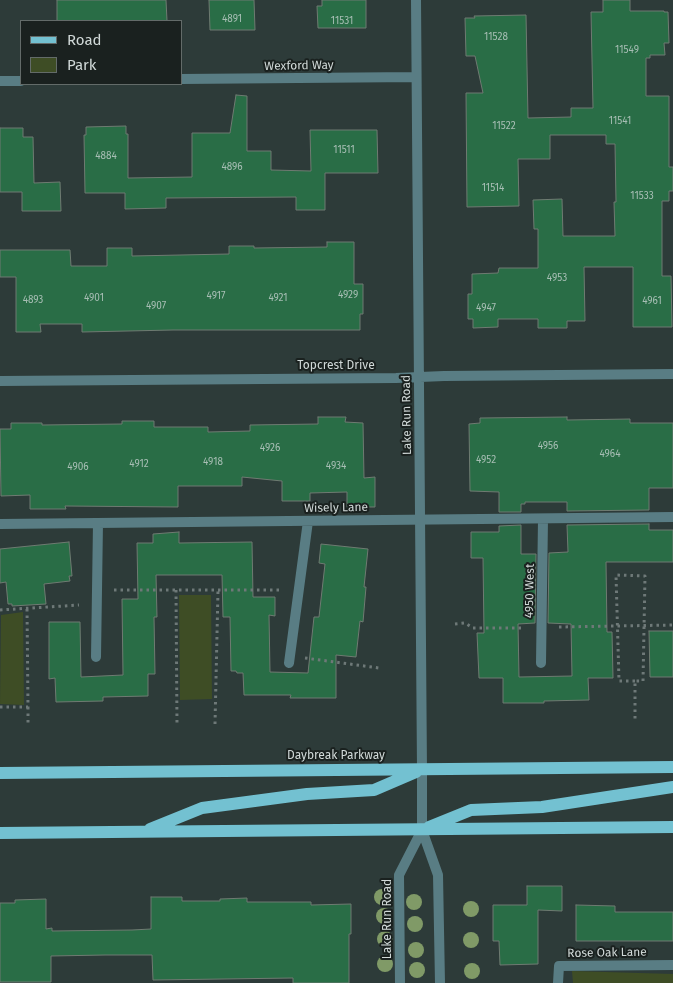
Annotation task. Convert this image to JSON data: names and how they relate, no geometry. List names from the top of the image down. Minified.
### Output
{"streets":{"main road":["Daybreak Parkway"],"street":["Wexford Way","Topcrest Drive","Lake Run Road","Wisely Lane","4950 West","Rose Oak Lane"]},"crossings":[["Wexford Way","Lake Run Road"],["Topcrest Drive","Lake Run Road"],["Lake Run Road","Wisely Lane"],["Lake Run Road","Daybreak Parkway"],["Wisely Lane","4950 West"]],"house_numbers":["4891","11531","11528","11549","11541","11522","11511","4884","4896","11514","11533","4953","4929","4917","4901","4921","4893","4961","4907","4947","4956","4926","4964","4952","4918","4912","4934","4906"],"legend":["Road","Park"]}
